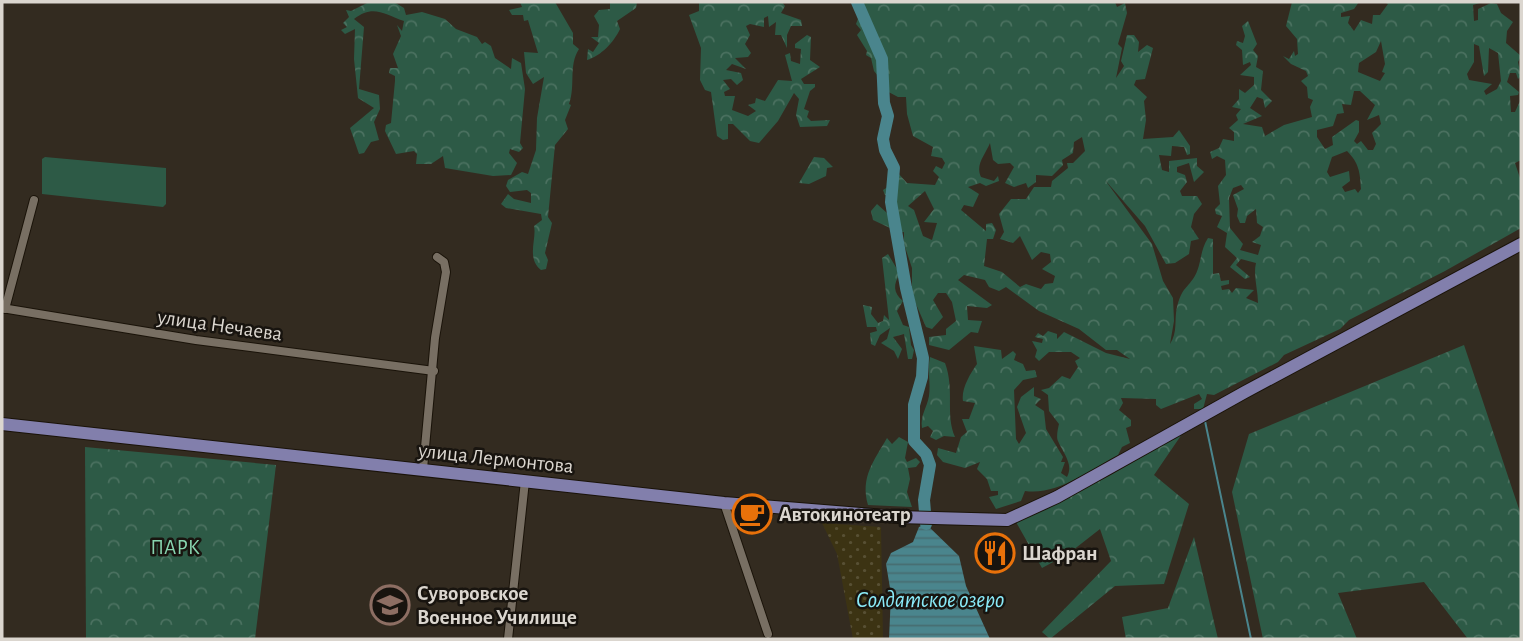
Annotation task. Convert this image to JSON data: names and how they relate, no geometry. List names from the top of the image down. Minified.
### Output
{"streets":{"main road":["улица Лермонтова"],"street":["улица Нечаева"]},"water":["Солдатское озеро"],"parks":["ПАРК"],"places":{"cafe":["Автокинотеатр"],"restaurant":["Шафран"],"school or university":["Суворовское Военное Училище"]}}
